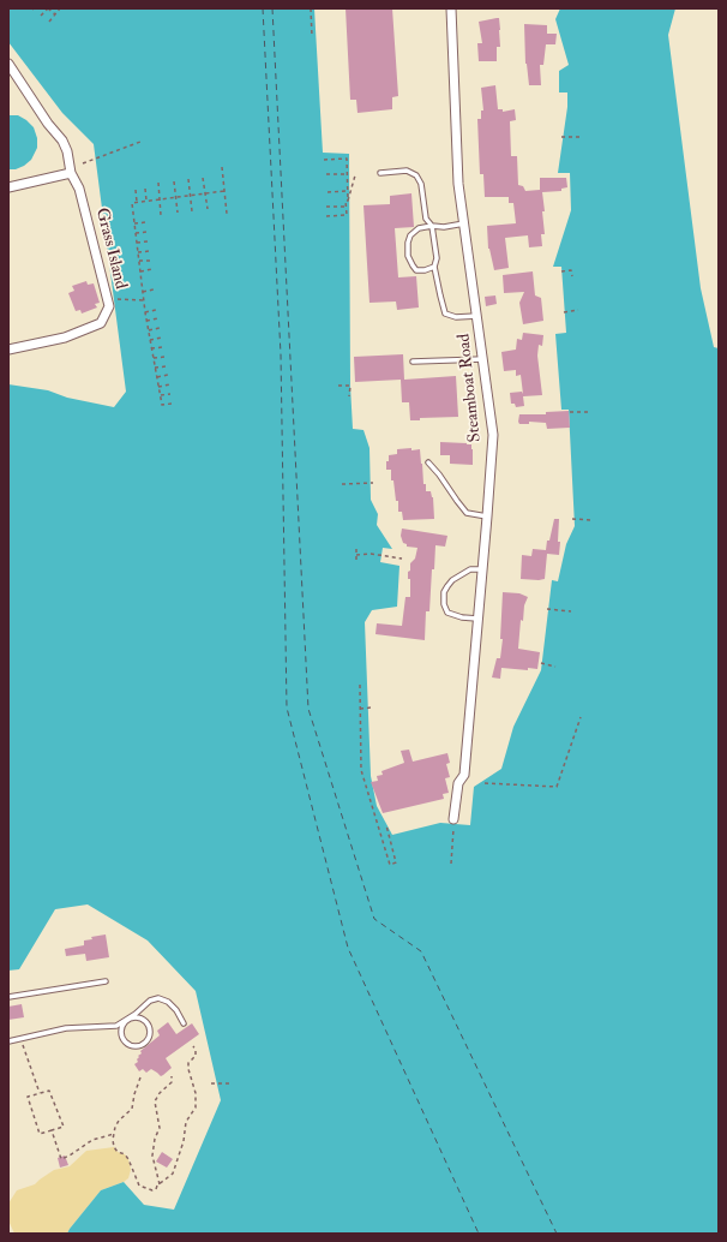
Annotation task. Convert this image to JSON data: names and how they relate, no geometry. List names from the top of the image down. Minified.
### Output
{"streets":{"street":["Grass Island","Steamboat Road"]}}
